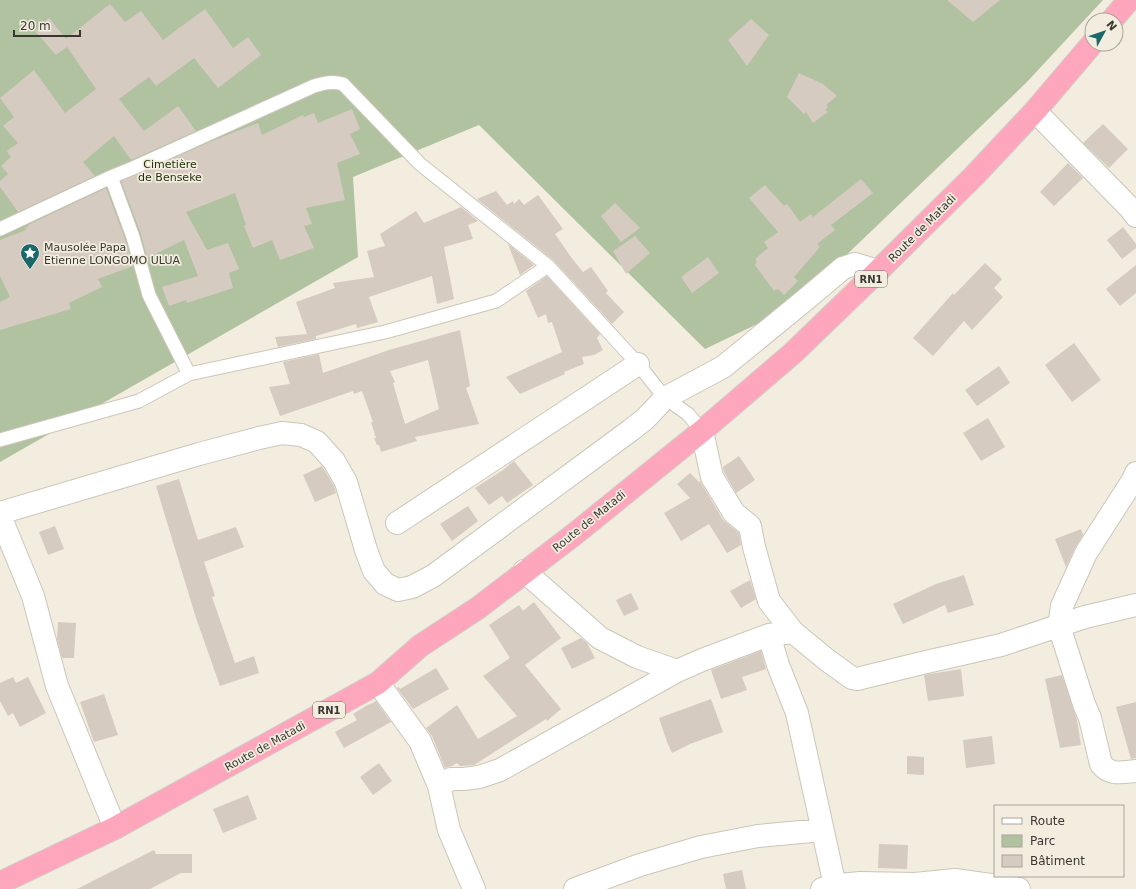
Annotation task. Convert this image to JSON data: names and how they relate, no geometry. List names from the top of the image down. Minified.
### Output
{"streets":{"highway":["Route de Matadi","RN1"]},"parks":["Cimetière de Benseke"],"places":{"place":["Mausolée Papa Etienne LONGOMO ULUA"]},"legend":["Route","Parc","Bâtiment"],"scale_bar":"20 m","north":"top right"}
